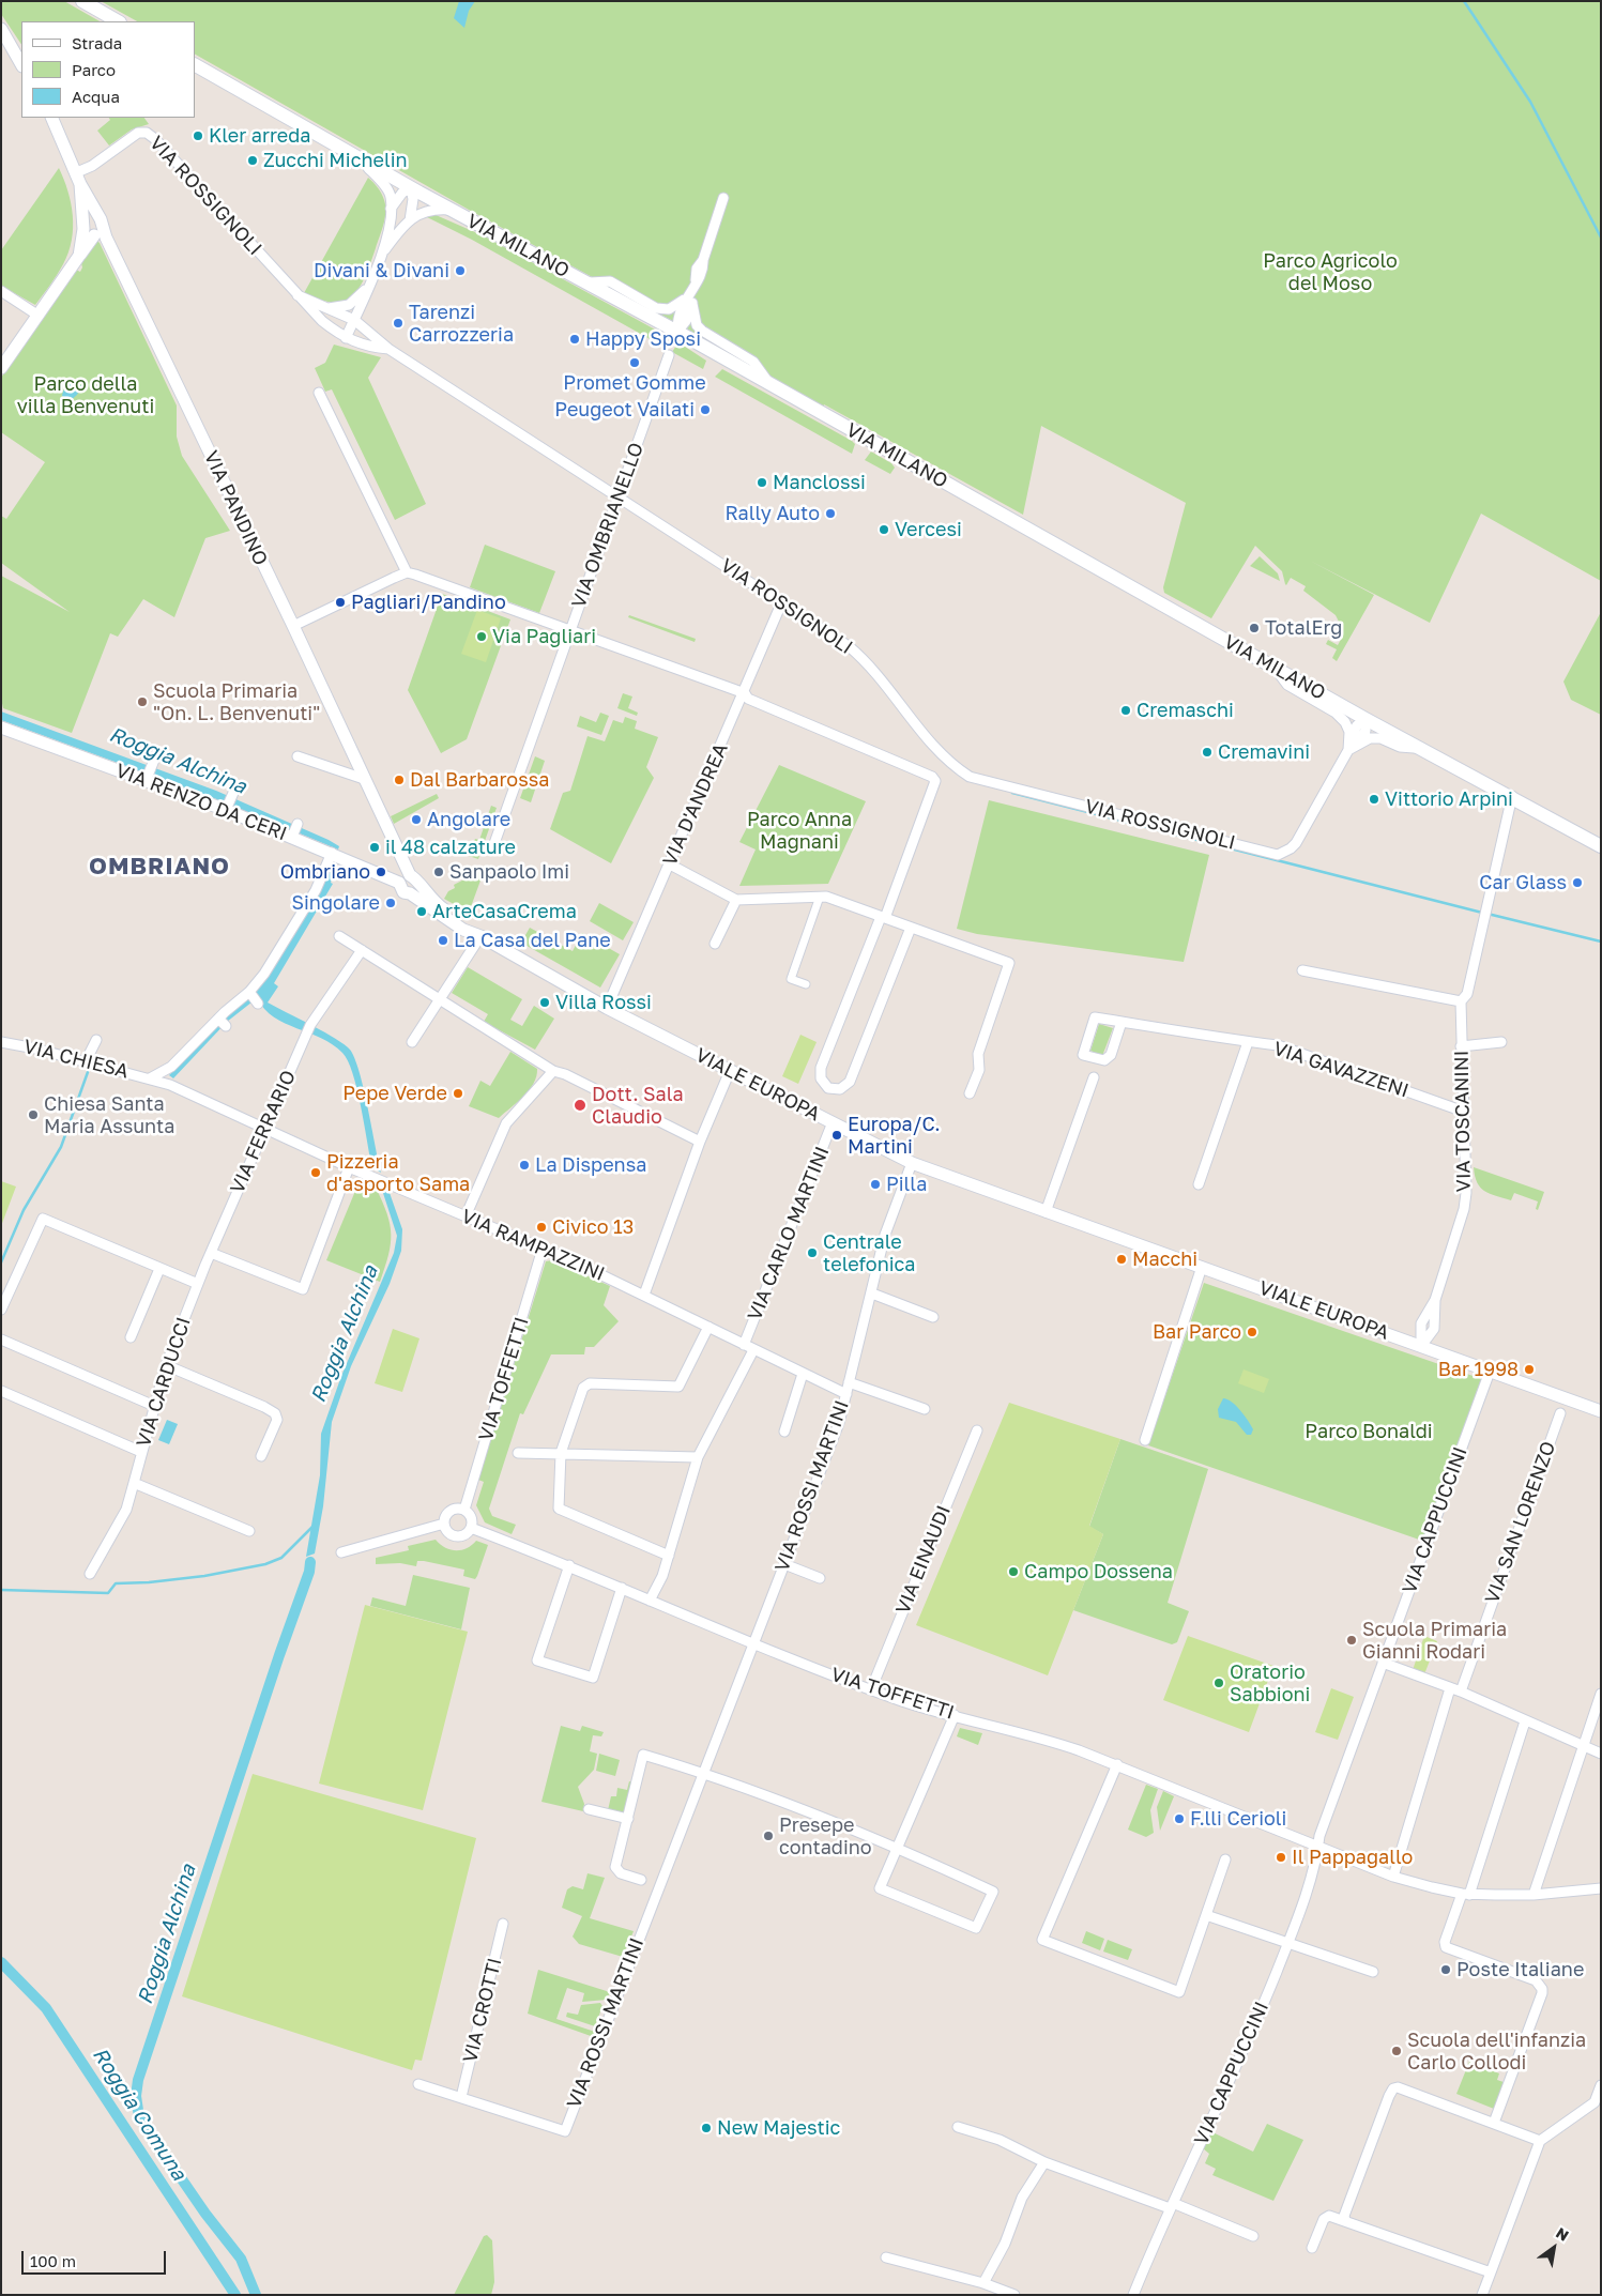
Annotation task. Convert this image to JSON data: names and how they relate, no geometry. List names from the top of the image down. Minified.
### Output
{"streets":{"main road":["VIA MILANO"],"street":["VIA ROSSIGNOLI","VIA PANDINO","VIA OMBRIANELLO","VIA RENZO DA CERI","VIA D'ANDREA","VIA CHIESA","VIA GAVAZZENI","VIALE EUROPA","VIA TOSCANINI","VIA FERRARIO","VIA CARLO MARTINI","VIA RAMPAZZINI","VIA TOFFETTI","VIA CARDUCCI","VIA ROSSI MARTINI","VIA CAPPUCCINI","VIA SAN LORENZO","VIA EINAUDI","VIA CROTTI"]},"crossings":[["VIA ROSSIGNOLI","VIA MILANO"],["VIA ROSSIGNOLI","VIA PANDINO"],["VIA ROSSIGNOLI","VIA OMBRIANELLO"],["VIA ROSSIGNOLI","VIA D'ANDREA"],["VIA MILANO","VIA TOSCANINI"],["VIA PANDINO","VIA RENZO DA CERI"],["VIA PANDINO","VIALE EUROPA"],["VIA RENZO DA CERI","VIALE EUROPA"],["VIA D'ANDREA","VIALE EUROPA"],["VIA CHIESA","VIA RAMPAZZINI"],["VIA GAVAZZENI","VIA TOSCANINI"],["VIALE EUROPA","VIA TOSCANINI"],["VIALE EUROPA","VIA CARLO MARTINI"],["VIALE EUROPA","VIA ROSSI MARTINI"],["VIALE EUROPA","VIA CAPPUCCINI"],["VIA FERRARIO","VIA RAMPAZZINI"],["VIA FERRARIO","VIA CARDUCCI"],["VIA CARLO MARTINI","VIA RAMPAZZINI"],["VIA CARLO MARTINI","VIA TOFFETTI"],["VIA RAMPAZZINI","VIA TOFFETTI"],["VIA RAMPAZZINI","VIA ROSSI MARTINI"],["VIA TOFFETTI","VIA ROSSI MARTINI"],["VIA TOFFETTI","VIA CAPPUCCINI"],["VIA TOFFETTI","VIA EINAUDI"],["VIA ROSSI MARTINI","VIA CROTTI"]],"districts":["OMBRIANO"],"water":["Roggia Alchina","Roggia Comuna"],"parks":["Parco Agricolo del Moso","Parco della villa Benvenuti","Parco Anna Magnani","Parco Bonaldi"],"places":["Kler arreda","Zucchi Michelin","Divani & Divani","Tarenzi Carrozzeria","Happy Sposi","Promet Gomme","Peugeot Vailati","Manclossi","Rally Auto","Vercesi","Pagliari/Pandino","TotalErg","Via Pagliari","Scuola Primaria \"On. L. Benvenuti\"","Cremaschi","Cremavini","Dal Barbarossa","Vittorio Arpini","Angolare","il 48 calzature","Ombriano","Sanpaolo Imi","Car Glass","Singolare","ArteCasaCrema","La Casa del Pane","Villa Rossi","Pepe Verde","Dott. Sala Claudio","Chiesa Santa Maria Assunta","Europa/C. Martini","La Dispensa","Pizzeria d'asporto Sama","Pilla","Civico 13","Centrale telefonica","Macchi","Bar Parco","Bar 1998","Campo Dossena","Scuola Primaria Gianni Rodari","Oratorio Sabbioni","F.lli Cerioli","Presepe contadino","Il Pappagallo","Poste Italiane","Scuola dell'infanzia Carlo Collodi","New Majestic"],"legend":["Strada","Parco","Acqua"],"scale_bar":"100 m","north":"top right"}
